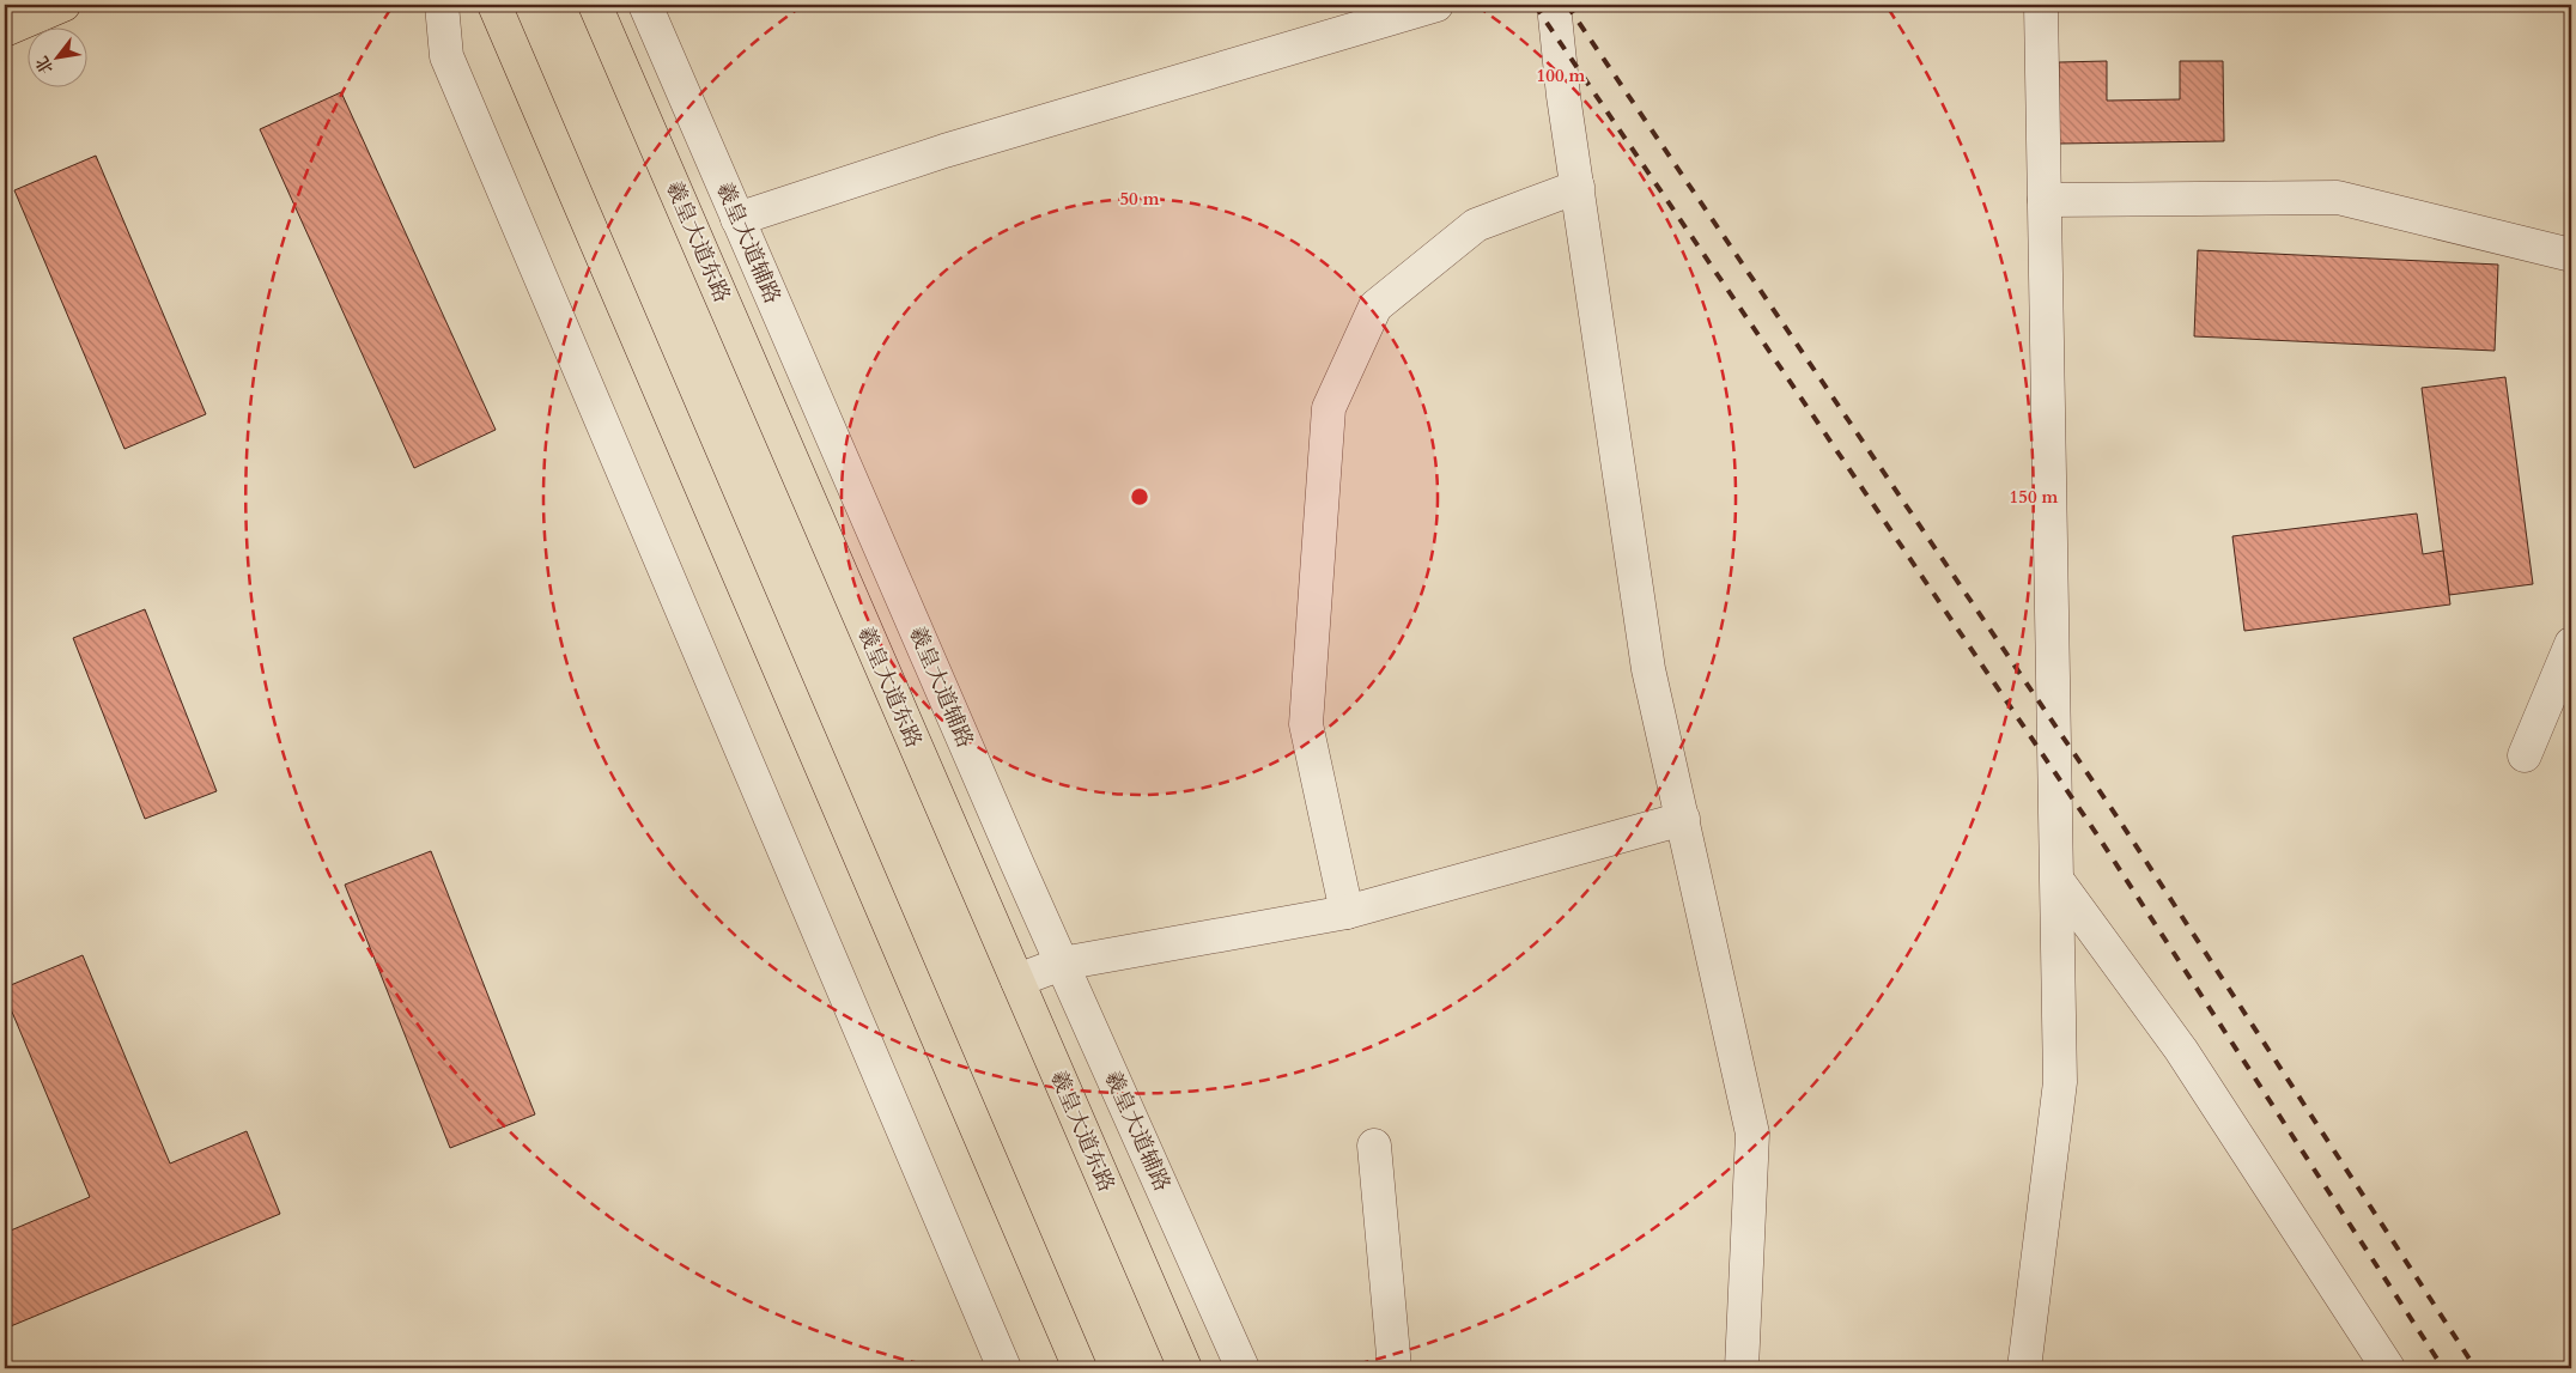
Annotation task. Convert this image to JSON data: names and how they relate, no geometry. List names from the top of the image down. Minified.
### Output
{"streets":{"main road":["羲皇大道东路"],"street":["羲皇大道辅路"]},"north":"bottom left","rings":["100 m","50 m","150 m"]}
